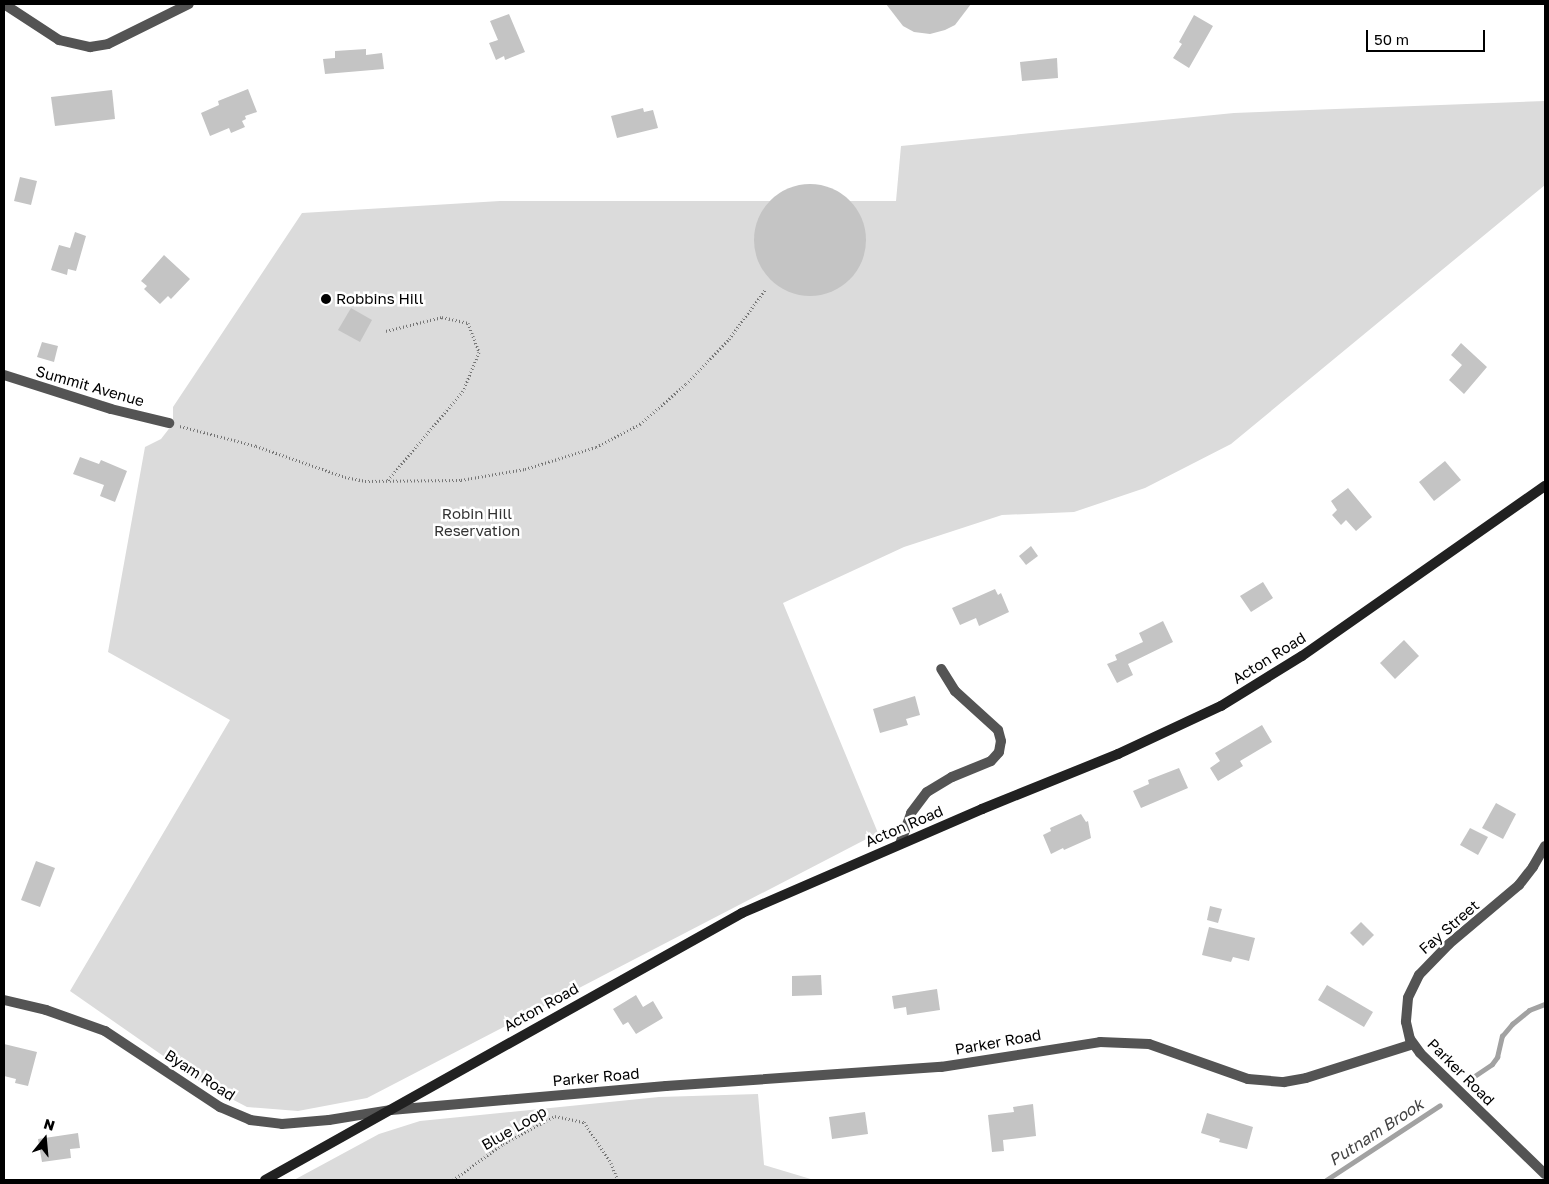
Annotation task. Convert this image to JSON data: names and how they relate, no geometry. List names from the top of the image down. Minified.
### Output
{"streets":{"main road":["Acton Road"],"street":["Summit Avenue","Fay Street","Parker Road","Byam Road"],"path":["Blue Loop"]},"crossings":[["Acton Road","Parker Road"],["Acton Road","Byam Road"],["Fay Street","Parker Road"],["Parker Road","Byam Road"]],"water":["Putnam Brook"],"parks":["Robin Hill Reservation"],"places":["Robbins Hill"],"scale_bar":"50 m","north":"top"}
